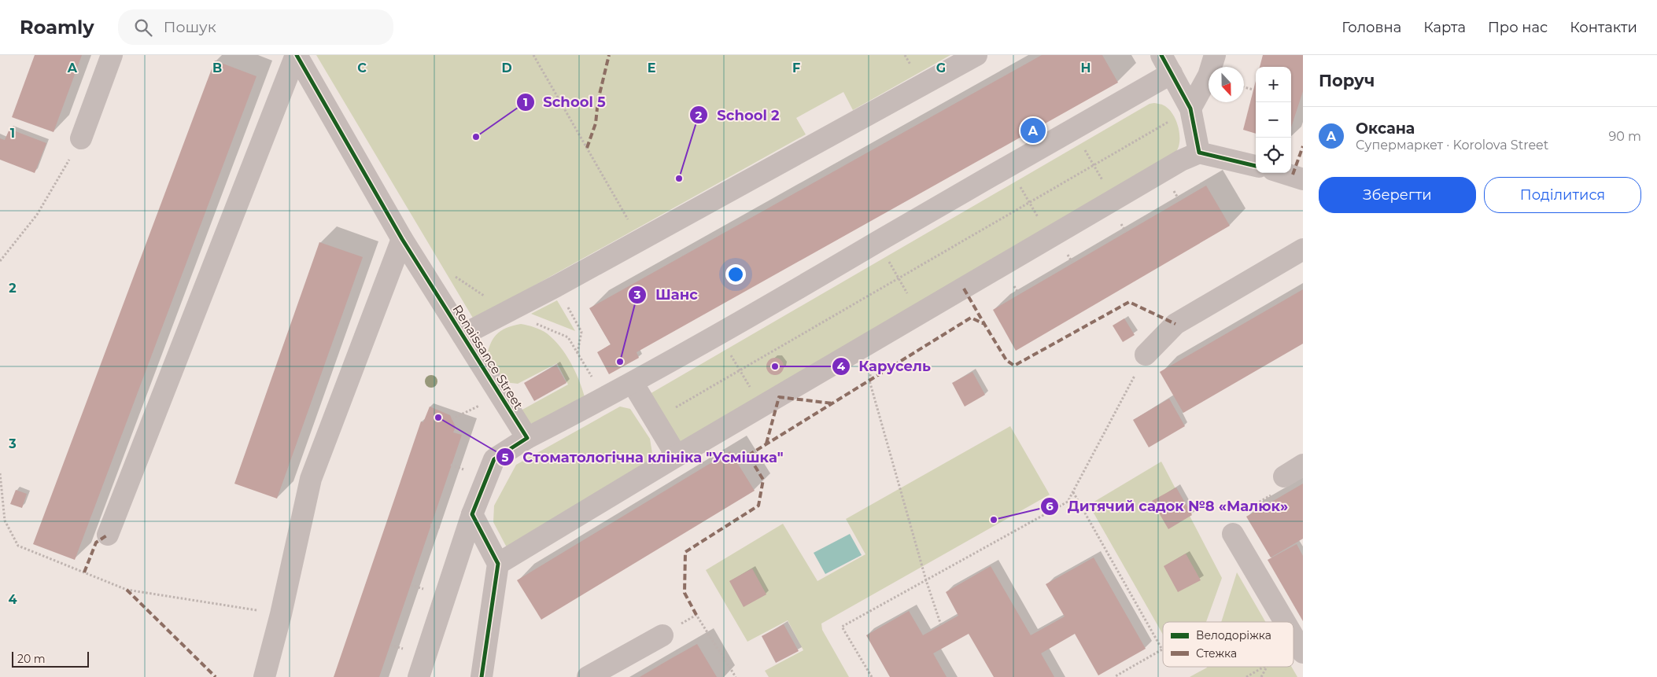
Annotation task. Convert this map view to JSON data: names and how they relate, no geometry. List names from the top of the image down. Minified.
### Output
{"streets":{"street":["Renaissance Street"]},"places":["School 5","School 2","Шанс","Карусель","Стоматологічна клініка \"Усмішка\"","Дитячий садок №8 «Малюк»"],"legend":["Велодоріжка","Стежка"],"scale_bar":"20 m","north":"bottom","page":{"header":"Roamly","search":"Пошук","nav":["Головна","Карта","Про нас","Контакти"],"heading":"Поруч","map_buttons":["+","−"],"list":[{"mark":"A","name":"Оксана","note":"Супермаркет · Korolova Street","value":"90 m"}],"pins":"A","buttons":["Зберегти","Поділитися"],"scale":"20 m"},"grid":{"columns":["A","B","C","D","E","F","G","H"],"rows":["1","2","3","4"]}}
